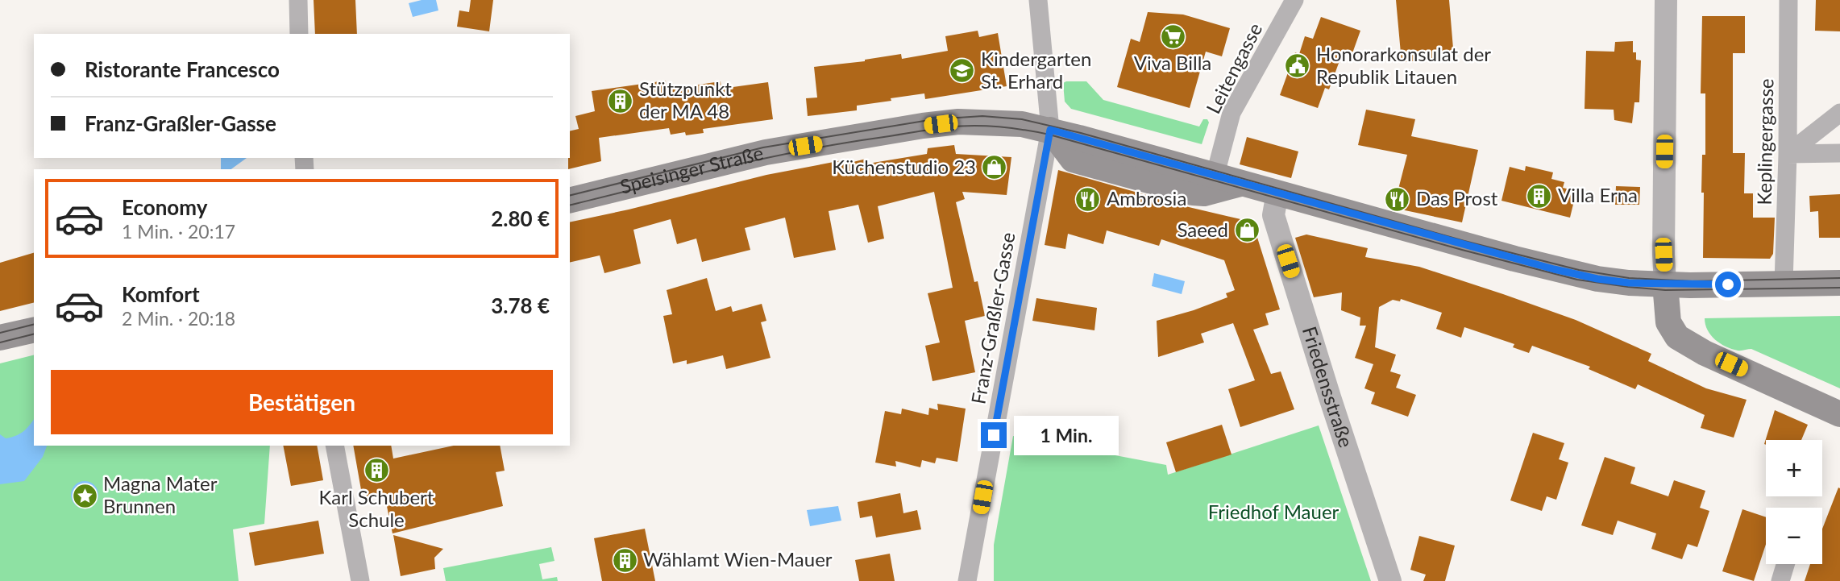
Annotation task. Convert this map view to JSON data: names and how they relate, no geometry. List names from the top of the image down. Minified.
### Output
{"streets":{"main road":["Speisinger Straße"],"street":["Leitengasse","Keplingergasse","Franz-Graßler-Gasse","Friedensstraße"]},"crossings":[["Leitengasse","Speisinger Straße"],["Keplingergasse","Speisinger Straße"],["Speisinger Straße","Franz-Graßler-Gasse"],["Speisinger Straße","Friedensstraße"]],"parks":["Friedhof Mauer"],"places":{"supermarket":["Viva Billa"],"public building":["Honorarkonsulat der Republik Litauen"],"school or university":["Kindergarten St. Erhard"],"building":["Stützpunkt der MA 48","Villa Erna","Karl Schubert Schule","Wählamt Wien-Mauer"],"shop":["Küchenstudio 23","Saeed"],"restaurant":["Ambrosia","Das Prost"],"place":["Magna Mater Brunnen"]},"page":{"banner":["Ristorante Francesco","Franz-Graßler-Gasse"],"list":[{"name":"Economy","note":"1 Min. · 20:17","value":"2.80 €"},{"name":"Komfort","note":"2 Min. · 20:18","value":"3.78 €"}],"buttons":"Bestätigen","bubble":"1 Min.","map_buttons":["+","−"]}}
